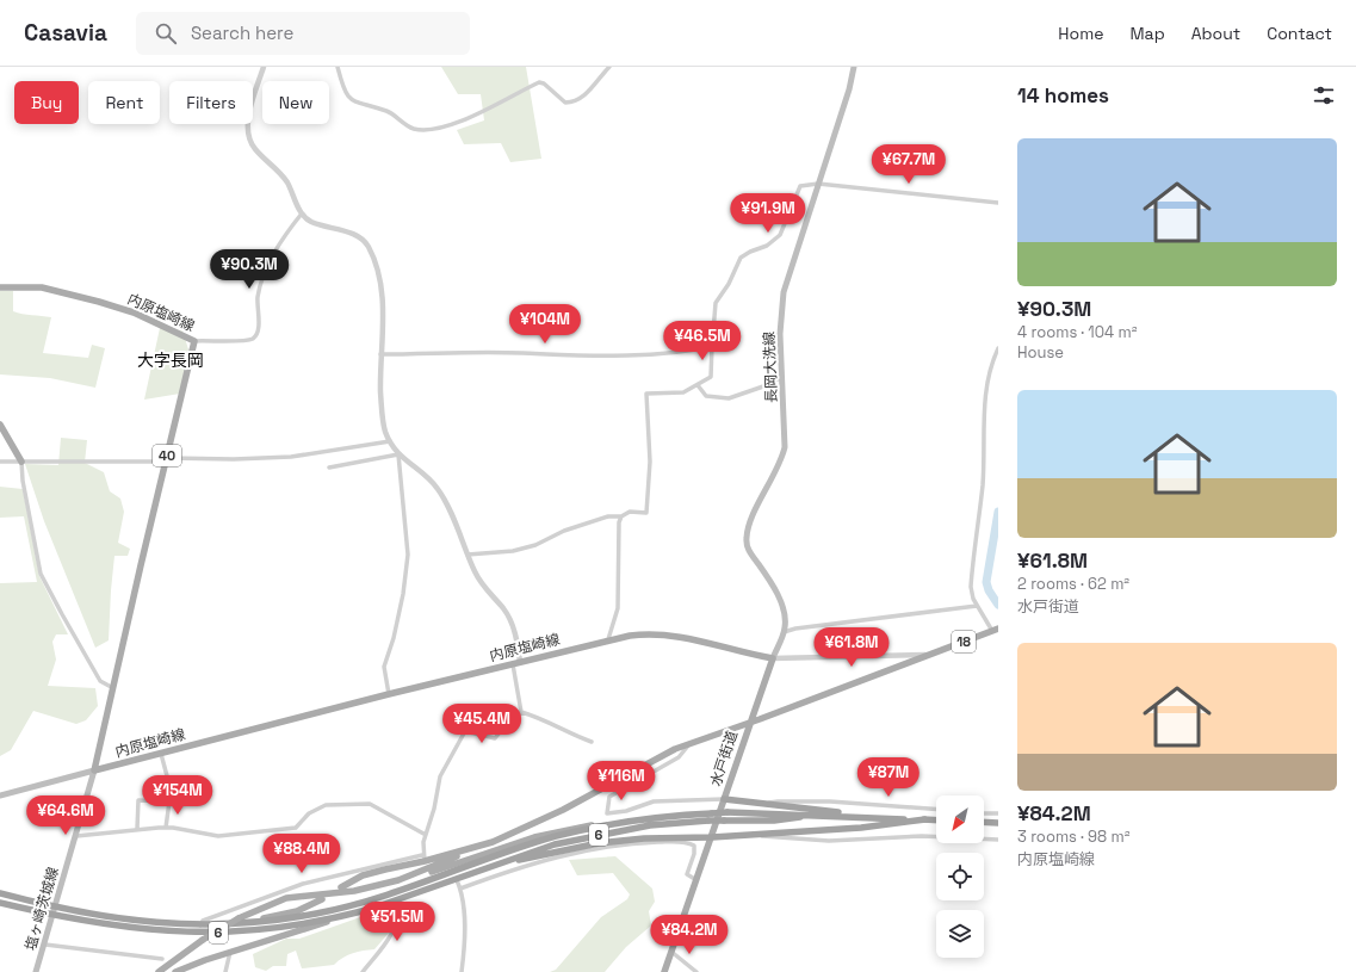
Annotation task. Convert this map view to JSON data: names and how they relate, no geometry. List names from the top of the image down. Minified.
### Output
{"streets":{"highway":["6"],"main road":["内原塩崎線","長岡大洗線","40","18","水戸街道","塩ヶ崎茨城線"]},"crossings":[["内原塩崎線","長岡大洗線"],["内原塩崎線","塩ヶ崎茨城線"],["6","塩ヶ崎茨城線"]],"districts":["大字長岡"],"north":"bottom left","page":{"header":"Casavia","search":"Search here","nav":["Home","Map","About","Contact"],"heading":"14 homes","chip":["Buy","Rent","Filters","New"],"list":[{"name":"¥90.3M","note":"4 rooms · 104 m² · House"},{"name":"¥61.8M","note":"2 rooms · 62 m² · 水戸街道"},{"name":"¥84.2M","note":"3 rooms · 98 m² · 内原塩崎線"}],"price":["¥67.7M","¥91.9M","¥90.3M","¥104M","¥46.5M","¥61.8M","¥45.4M","¥87M","¥116M","¥154M","¥64.6M","¥88.4M","¥51.5M","¥84.2M"]}}
